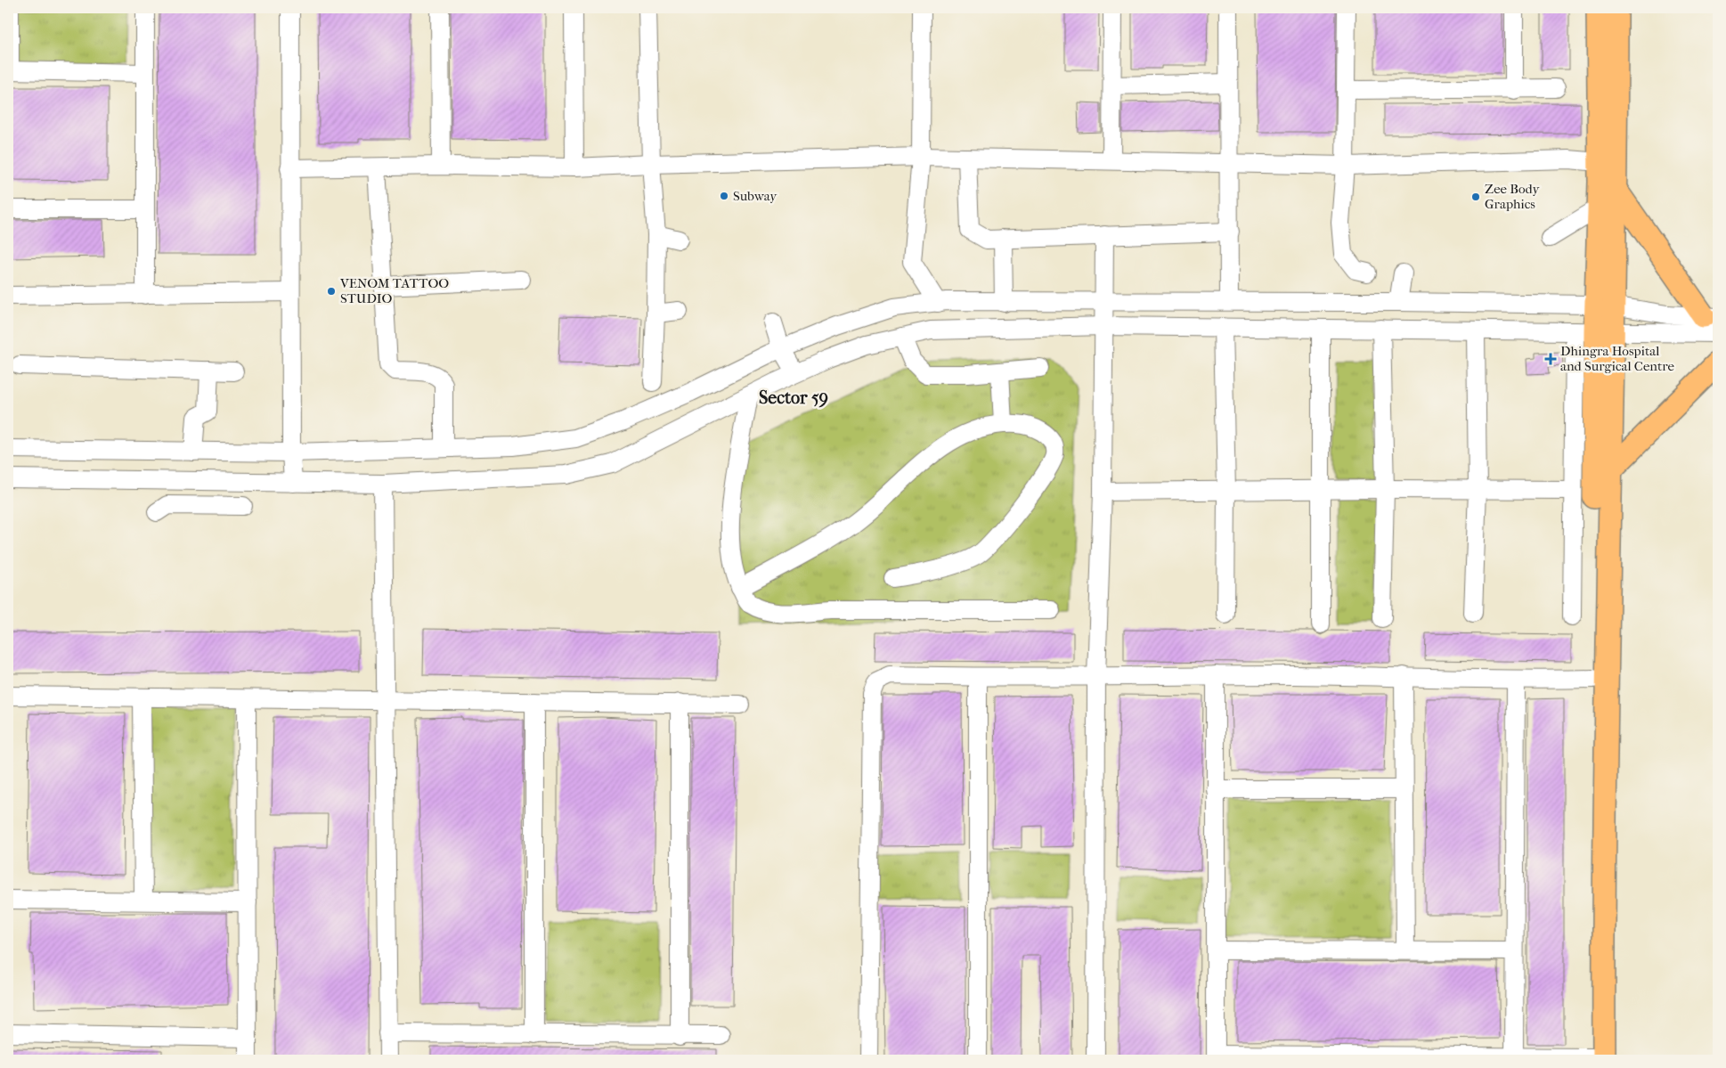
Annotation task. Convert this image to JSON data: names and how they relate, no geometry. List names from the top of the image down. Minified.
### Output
{"districts":["Sector 59"],"places":{"other":["Subway","Zee Body Graphics","VENOM TATTOO STUDIO"],"health":["Dhingra Hospital and Surgical Centre"]}}
